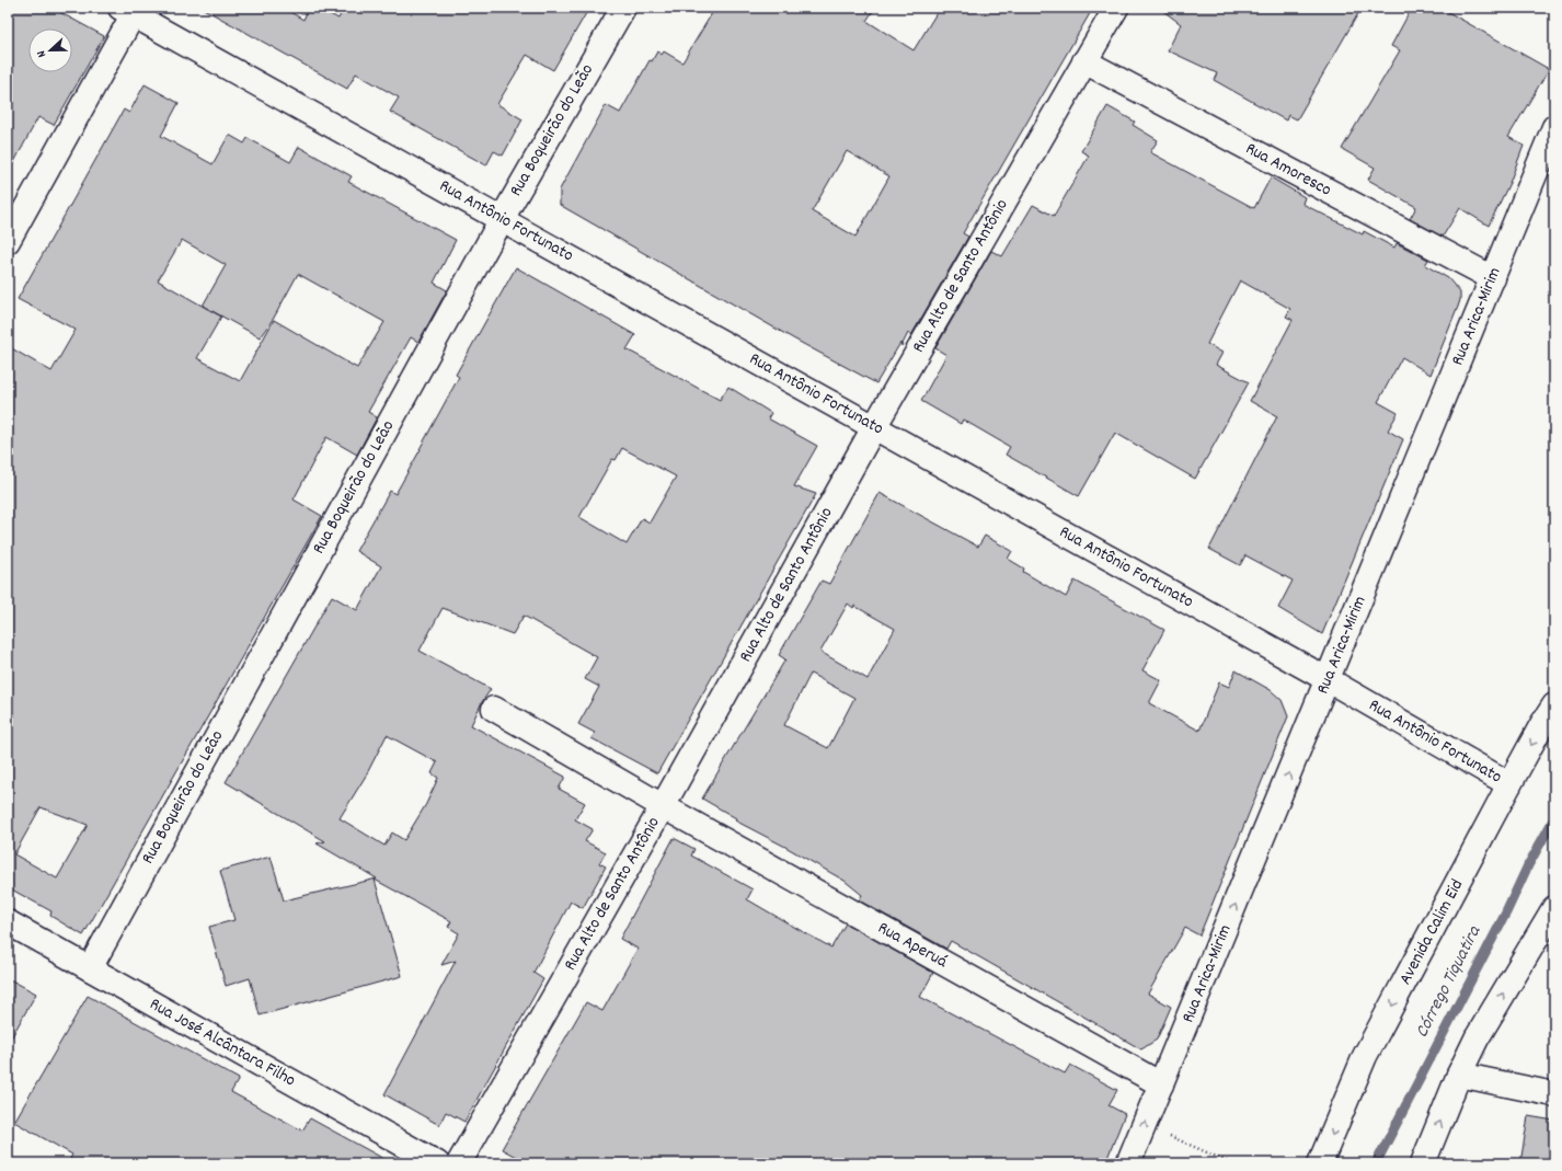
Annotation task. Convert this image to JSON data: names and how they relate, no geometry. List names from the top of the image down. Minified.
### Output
{"streets":{"street":["Rua Boqueirão do Leão","Rua Amoresco","Rua Antônio Fortunato","Rua Alto de Santo Antônio","Rua Arica-Mirim","Avenida Calim Eid","Rua Aperuá","Rua José Alcântara Filho"]},"crossings":[["Rua Boqueirão do Leão","Rua Antônio Fortunato"],["Rua Boqueirão do Leão","Rua José Alcântara Filho"],["Rua Amoresco","Rua Alto de Santo Antônio"],["Rua Amoresco","Rua Arica-Mirim"],["Rua Antônio Fortunato","Rua Alto de Santo Antônio"],["Rua Antônio Fortunato","Rua Arica-Mirim"],["Rua Antônio Fortunato","Avenida Calim Eid"],["Rua Alto de Santo Antônio","Rua Aperuá"],["Rua Arica-Mirim","Rua Aperuá"]],"one_way":["Rua Arica-Mirim"],"water":["Córrego Tiquatira"],"north":"left"}
